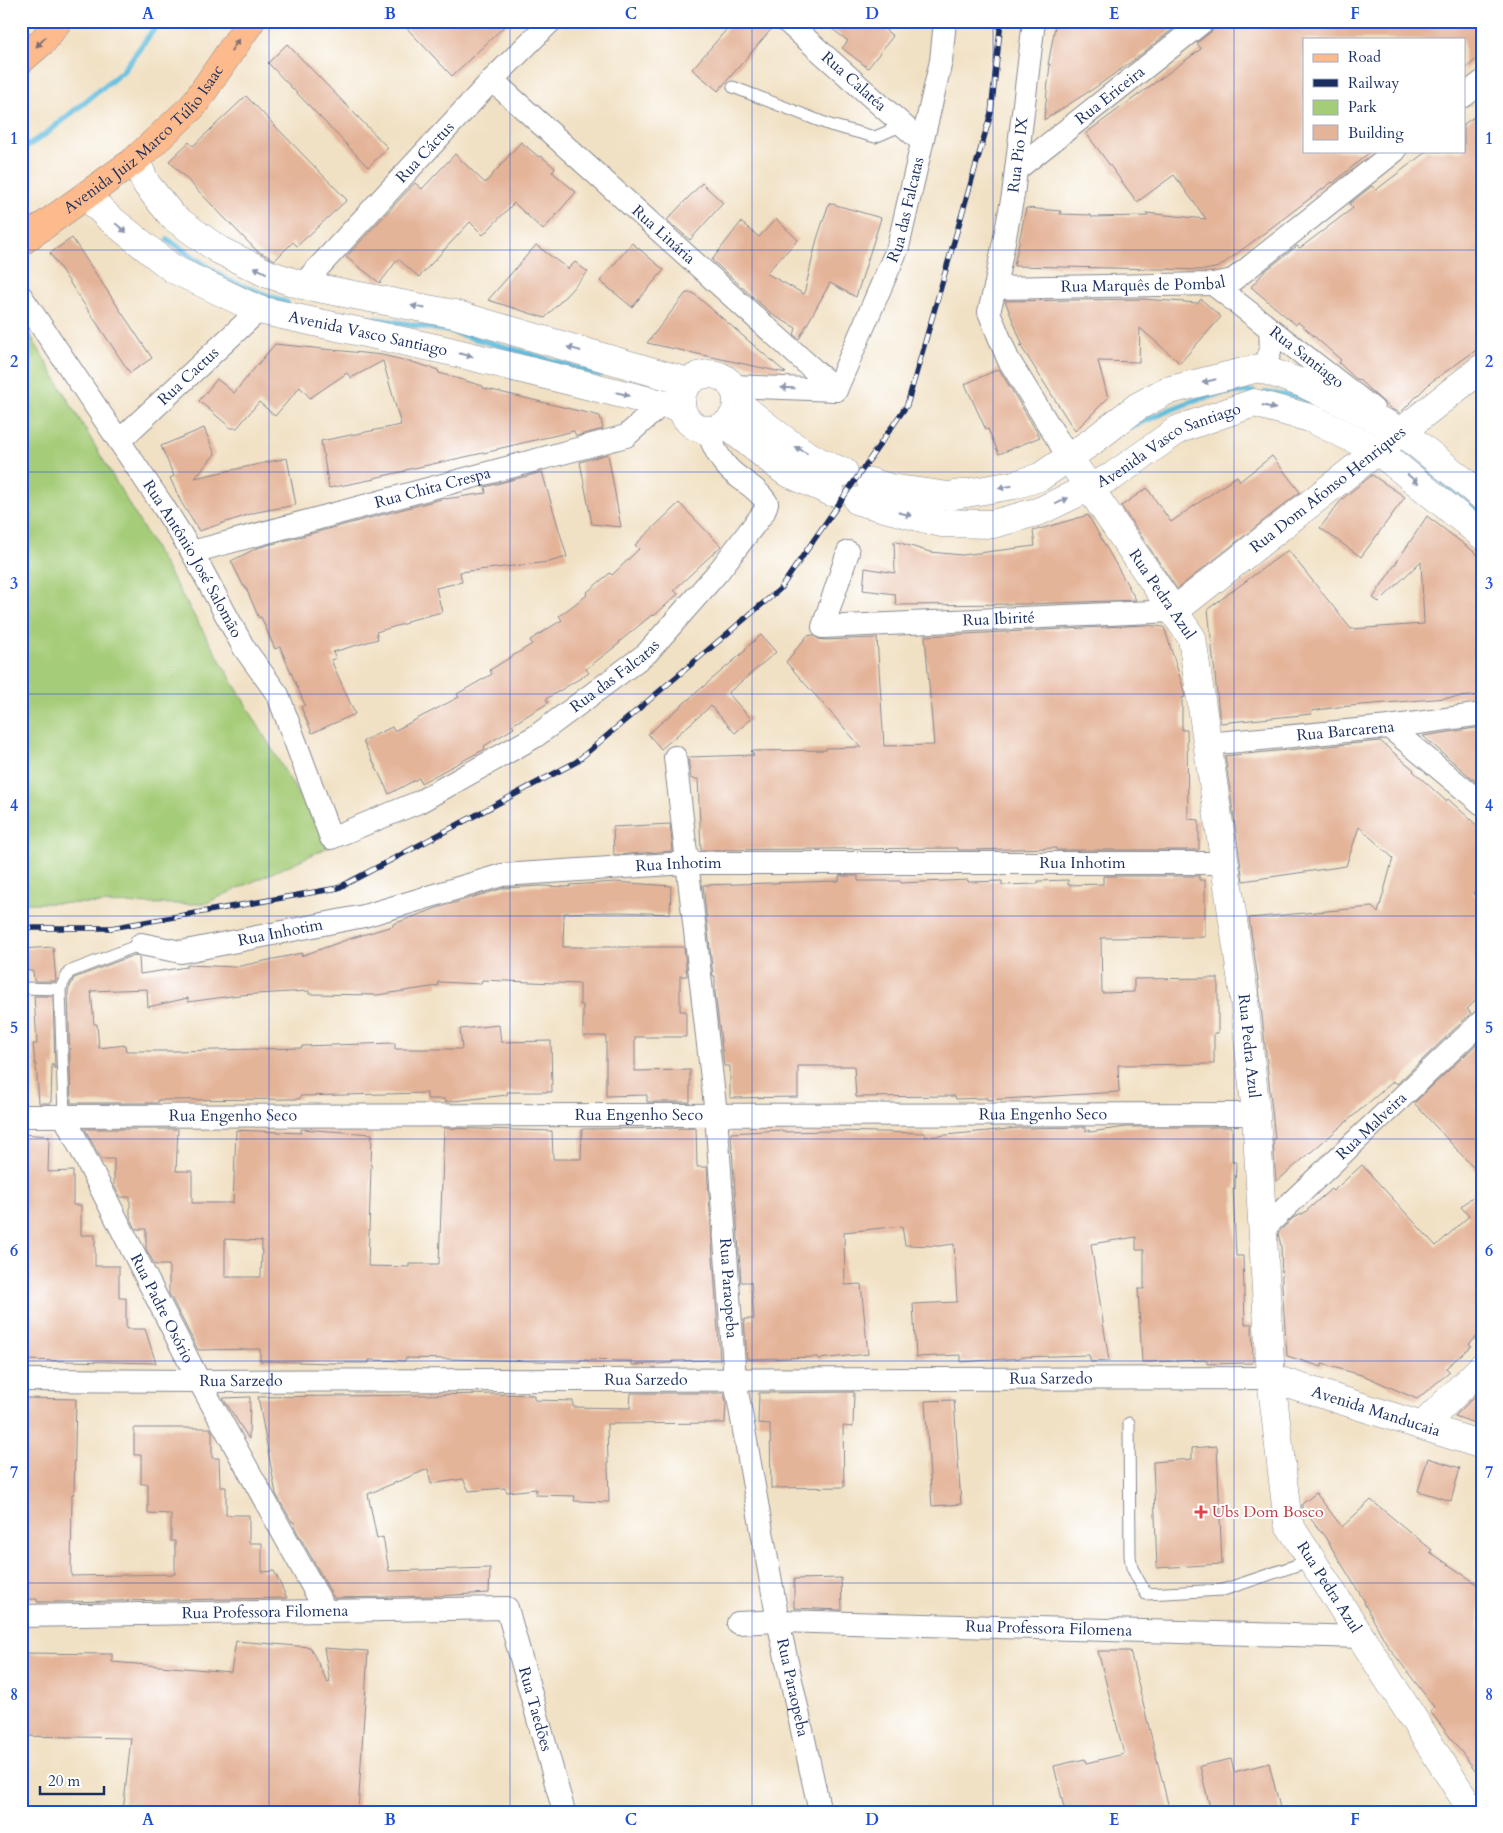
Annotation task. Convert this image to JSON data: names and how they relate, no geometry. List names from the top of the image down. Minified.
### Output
{"streets":{"main road":["Avenida Juiz Marco Túlio Isaac"],"street":["Rua Calatéa","Rua Ericeira","Rua Cáctus","Rua Pio IX","Rua das Falcatas","Rua Linária","Rua Marquês de Pombal","Avenida Vasco Santiago","Rua Santiago","Rua Cactus","Rua Chita Crespa","Rua Dom Afonso Henriques","Rua Antônio José Salomão","Rua Pedra Azul","Rua Ibirité","Rua Barcarena","Rua Inhotim","Rua Engenho Seco","Rua Malveira","Rua Paraopeba","Rua Padre Osório","Rua Sarzedo","Avenida Manducaia","Rua Professora Filomena","Rua Taedões"]},"crossings":[["Rua Calatéa","Rua das Falcatas"],["Rua Ericeira","Rua Pio IX"],["Avenida Juiz Marco Túlio Isaac","Avenida Vasco Santiago"],["Rua Cáctus","Rua Linária"],["Rua Cáctus","Avenida Vasco Santiago"],["Rua Pio IX","Rua Marquês de Pombal"],["Rua Pio IX","Rua Pedra Azul"],["Rua das Falcatas","Rua Linária"],["Rua das Falcatas","Avenida Vasco Santiago"],["Rua das Falcatas","Rua Chita Crespa"],["Rua das Falcatas","Rua Antônio José Salomão"],["Rua Marquês de Pombal","Rua Santiago"],["Rua Marquês de Pombal","Rua Pedra Azul"],["Avenida Vasco Santiago","Rua Cactus"],["Avenida Vasco Santiago","Rua Chita Crespa"],["Avenida Vasco Santiago","Rua Dom Afonso Henriques"],["Avenida Vasco Santiago","Rua Pedra Azul"],["Rua Santiago","Rua Dom Afonso Henriques"],["Rua Cactus","Rua Antônio José Salomão"],["Rua Chita Crespa","Rua Antônio José Salomão"],["Rua Dom Afonso Henriques","Rua Pedra Azul"],["Rua Dom Afonso Henriques","Rua Ibirité"],["Rua Pedra Azul","Rua Ibirité"],["Rua Pedra Azul","Rua Barcarena"],["Rua Pedra Azul","Rua Inhotim"],["Rua Pedra Azul","Rua Engenho Seco"],["Rua Pedra Azul","Rua Malveira"],["Rua Pedra Azul","Rua Sarzedo"],["Rua Pedra Azul","Avenida Manducaia"],["Rua Pedra Azul","Rua Professora Filomena"],["Rua Inhotim","Rua Paraopeba"],["Rua Engenho Seco","Rua Paraopeba"],["Rua Engenho Seco","Rua Padre Osório"],["Rua Paraopeba","Rua Sarzedo"],["Rua Paraopeba","Rua Professora Filomena"],["Rua Padre Osório","Rua Sarzedo"],["Rua Padre Osório","Rua Professora Filomena"],["Rua Sarzedo","Avenida Manducaia"],["Rua Professora Filomena","Rua Taedões"]],"one_way":["Avenida Juiz Marco Túlio Isaac"],"places":{"health":["Ubs Dom Bosco"]},"legend":["Road","Railway","Park","Building"],"scale_bar":"20 m","grid":{"columns":["A","B","C","D","E","F"],"rows":["1","2","3","4","5","6","7","8"]}}
